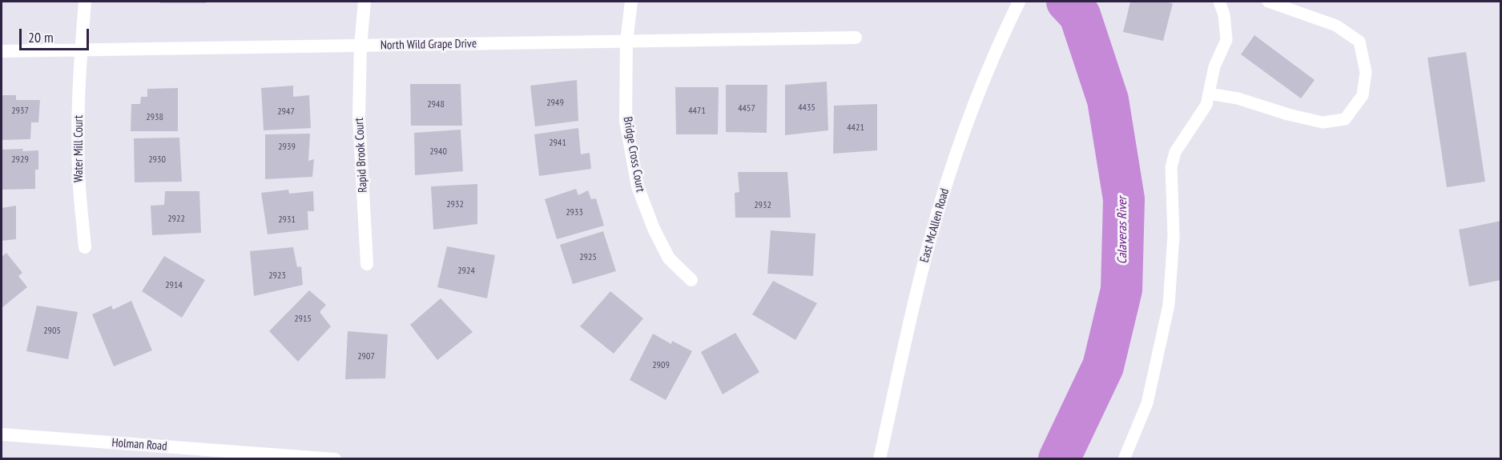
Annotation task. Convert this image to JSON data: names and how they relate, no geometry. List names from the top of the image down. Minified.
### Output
{"streets":{"street":["North Wild Grape Drive","Water Mill Court","Bridge Cross Court","Rapid Brook Court","East McAllen Road","Holman Road"]},"crossings":[["North Wild Grape Drive","Water Mill Court"],["North Wild Grape Drive","Bridge Cross Court"],["North Wild Grape Drive","Rapid Brook Court"]],"water":["Calaveras River"],"house_numbers":["2949","2948","4435","4457","2937","4471","2947","2938","4421","2941","2939","2940","2929","2930","2932","2932","2933","2922","2931","2925","2924","2923","2914","2915","2905","2907","2909"],"scale_bar":"20 m"}
